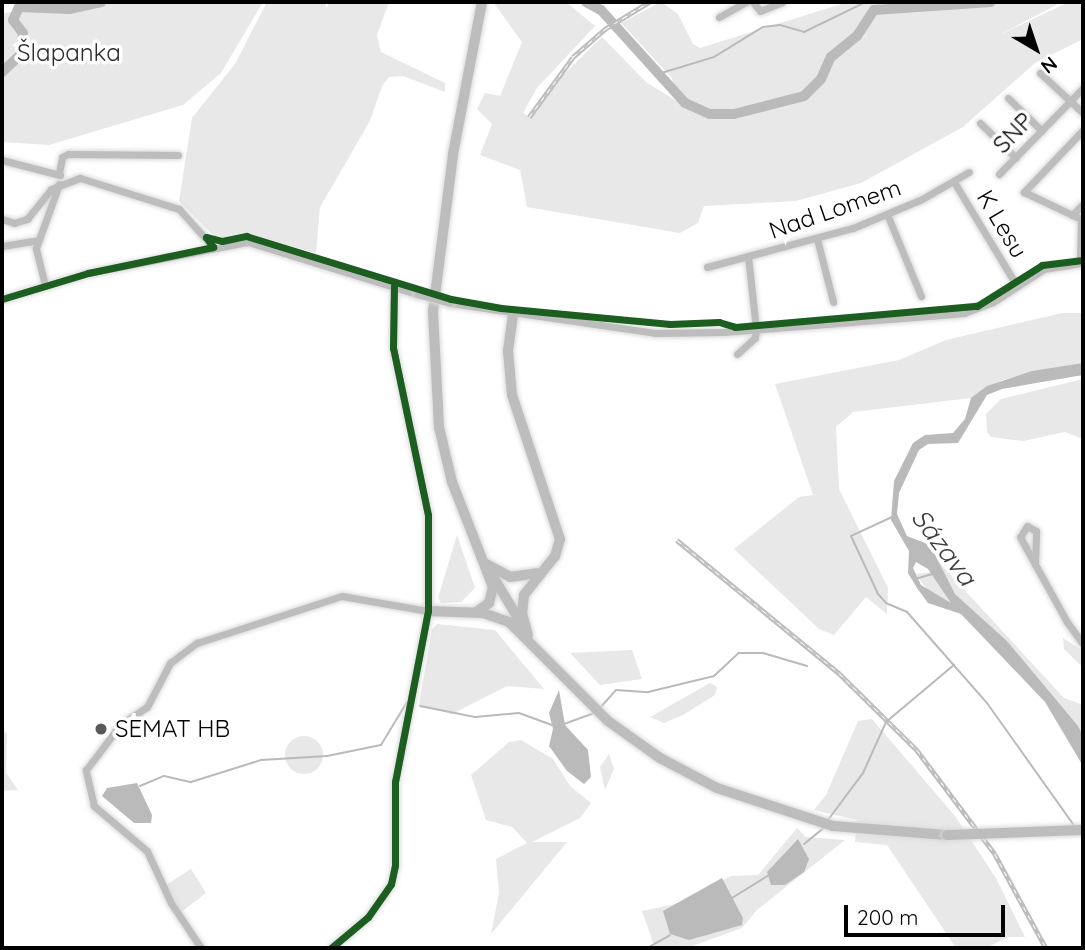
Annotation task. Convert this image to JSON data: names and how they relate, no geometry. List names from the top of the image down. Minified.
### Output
{"streets":{"street":["SNP","Nad Lomem","K Lesu"]},"crossings":[["Nad Lomem","K Lesu"]],"water":["Sázava"],"parks":["Šlapanka"],"places":["SEMAT HB"],"scale_bar":"200 m","north":"bottom right"}
